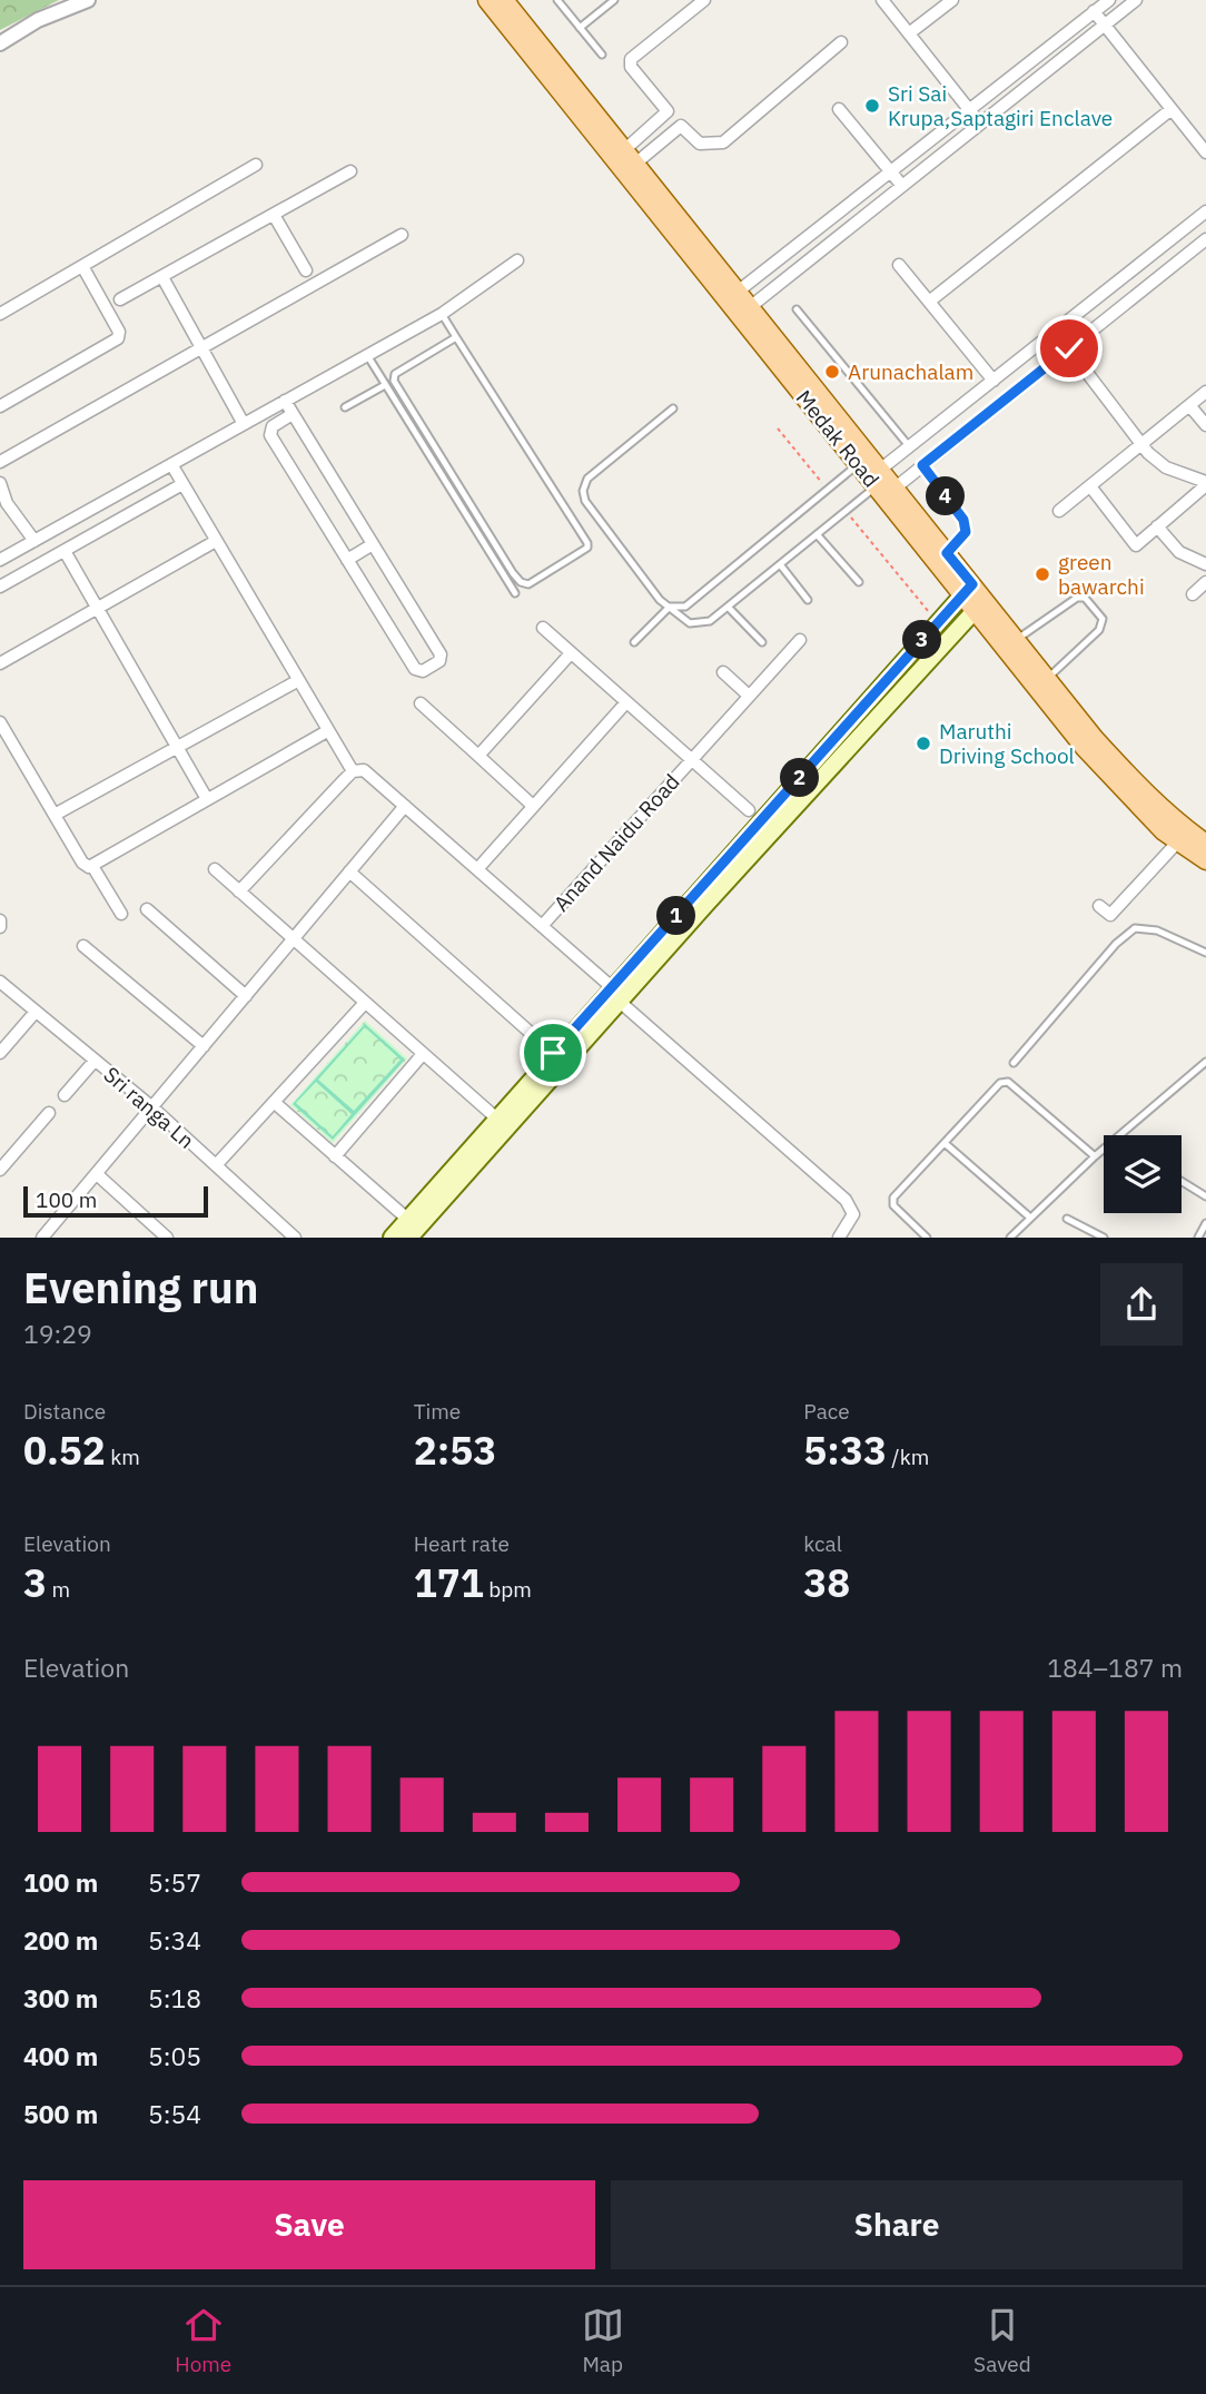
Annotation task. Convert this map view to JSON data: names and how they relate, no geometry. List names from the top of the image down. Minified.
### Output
{"streets":{"main road":["Medak Road"],"street":["Anand Naidu Road","Sri ranga Ln"]},"places":["Sri Sai Krupa,Saptagiri Enclave","Arunachalam","green bawarchi","Maruthi Driving School"],"scale_bar":"100 m","page":{"pins":["4","3","2","1"],"scale":"100 m","heading":["Evening run","19:29"],"stats":[["Distance","0.52 km"],["Time","2:53"],["Pace","5:33 /km"],["Elevation","3 m"],["Heart rate","171 bpm"],["kcal","38"]],"chart":["Elevation","184–187 m"],"list":[{"name":"100 m","note":"5:57"},{"name":"200 m","note":"5:34"},{"name":"300 m","note":"5:18"},{"name":"400 m","note":"5:05"},{"name":"500 m","note":"5:54"}],"buttons":["Save","Share"],"tabs":["Home","Map","Saved"]}}
